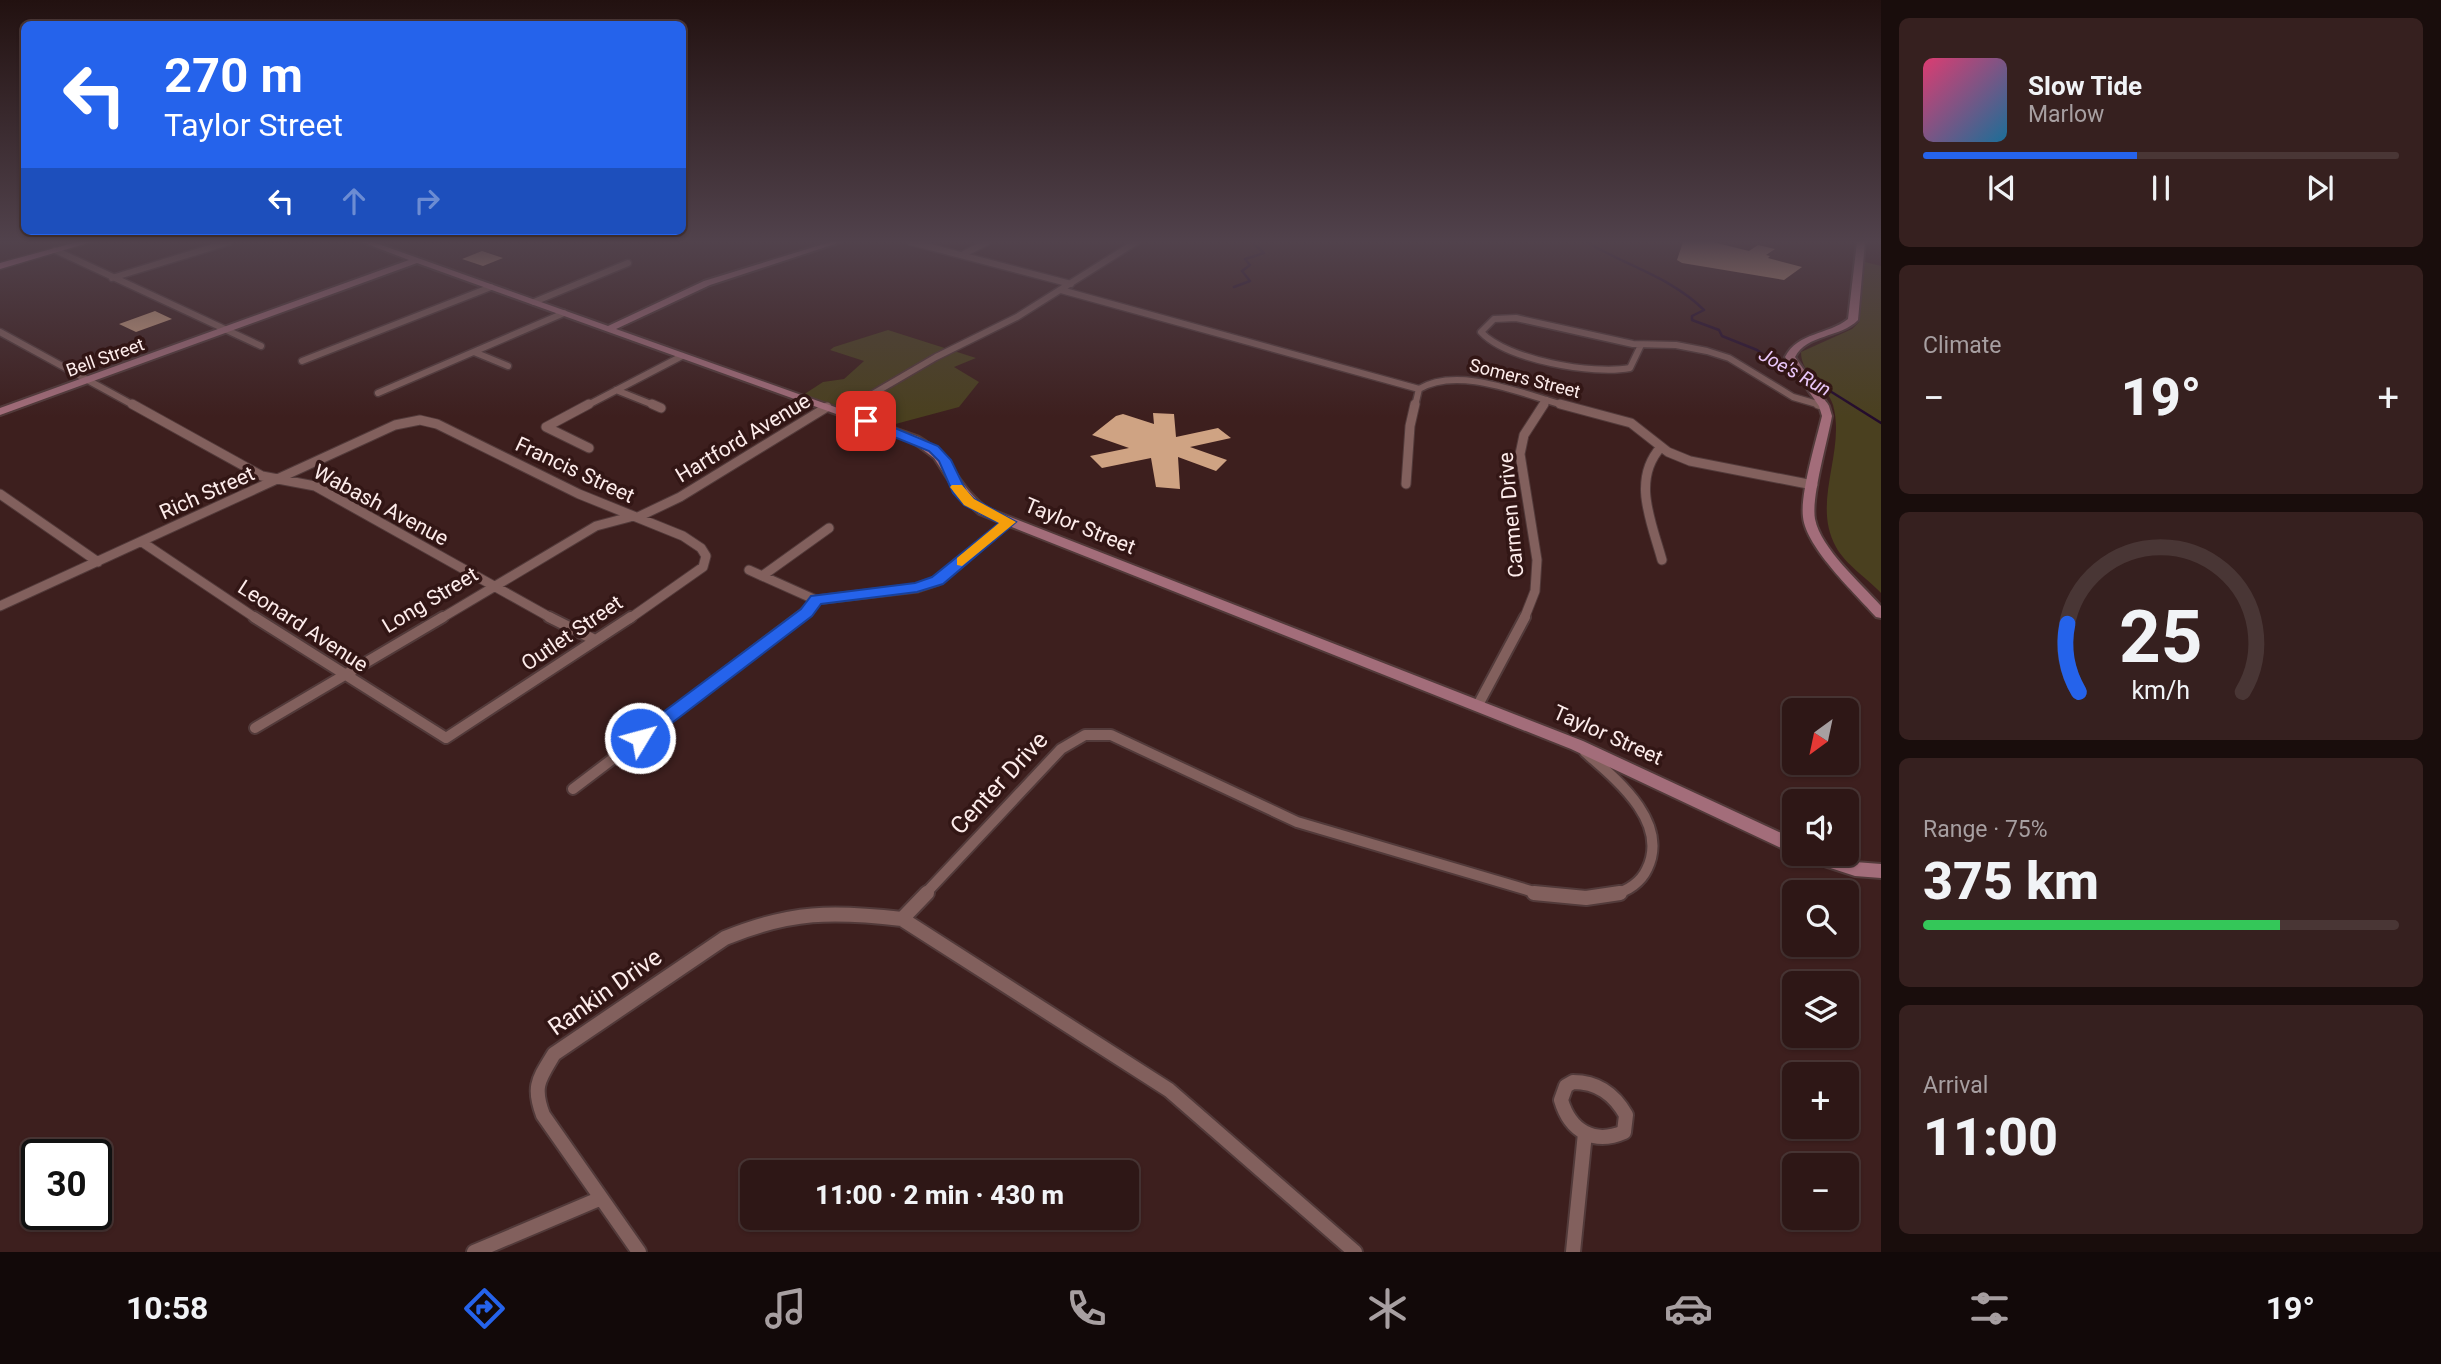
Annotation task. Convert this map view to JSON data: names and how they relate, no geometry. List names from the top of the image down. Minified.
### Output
{"streets":{"street":["Bell Street","Somers Street","Hartford Avenue","Francis Street","Rich Street","Wabash Avenue","Carmen Drive","Taylor Street","Long Street","Leonard Avenue","Outlet Street","Center Drive","Rankin Drive"]},"crossings":[["Bell Street","Wabash Avenue"],["Somers Street","Carmen Drive"],["Hartford Avenue","Francis Street"],["Hartford Avenue","Taylor Street"],["Hartford Avenue","Long Street"],["Francis Street","Rich Street"],["Francis Street","Long Street"],["Francis Street","Outlet Street"],["Rich Street","Wabash Avenue"],["Rich Street","Leonard Avenue"],["Wabash Avenue","Long Street"],["Wabash Avenue","Outlet Street"],["Carmen Drive","Taylor Street"],["Taylor Street","Center Drive"],["Long Street","Leonard Avenue"],["Leonard Avenue","Outlet Street"],["Center Drive","Rankin Drive"]],"water":["Joe's Run"],"north":"bottom left","page":{"turn":["270 m","Taylor Street"],"song":["Slow Tide","Marlow"],"tile":["Climate",["Range · 75%","375 km"],["Arrival","11:00"]],"heat":["−","19°","+"],"map_buttons":["+","−"],"limit":"30","trip":"11:00 · 2 min · 430 m","tabs":["10:58","19°"],"gauge":["25","km/h"]}}
